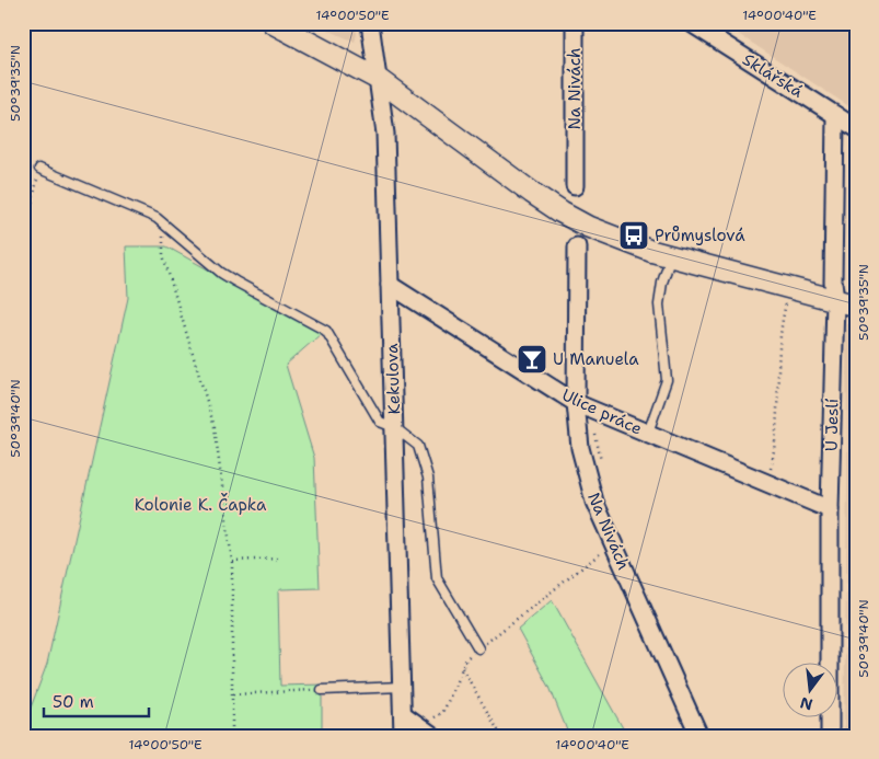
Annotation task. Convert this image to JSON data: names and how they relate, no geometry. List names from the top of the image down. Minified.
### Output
{"streets":{"street":["Sklářská","Na Nivách","Kekulova","Ulice práce","U Jeslí"]},"crossings":[["Sklářská","U Jeslí"],["Na Nivách","Ulice práce"],["Kekulova","Ulice práce"],["Ulice práce","U Jeslí"]],"parks":["Kolonie K. Čapka"],"places":{"bus stop":["Průmyslová"],"bar":["U Manuela"]},"scale_bar":"50 m","north":"bottom","coordinates":["14°00'50\"E","14°00'40\"E","50°39'35\"N","50°39'40\"N"]}
